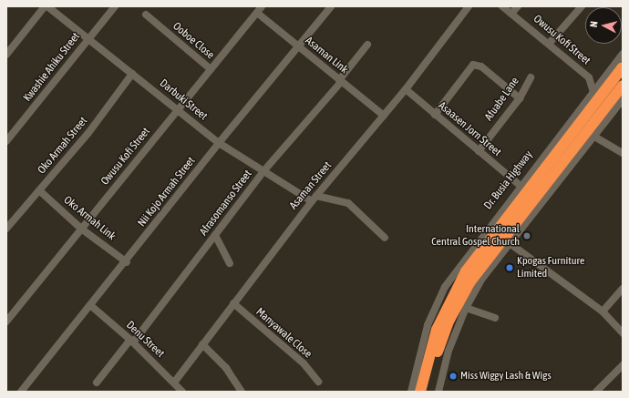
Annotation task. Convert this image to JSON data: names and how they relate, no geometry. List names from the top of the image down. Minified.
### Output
{"streets":{"highway":["Dr. Busia Highway"],"street":["Owusu Kofi Street","Ooboe Close","Asaman Link","Kwashie Ahiku Street","Afuabe Lane","Darbuki Street","Asaasen Jorn Street","Oko Armah Street","Asaman Street","Nii Kojo Armah Street","Afrasomanso Street","Oko Armah Link","Manyawale Close","Denu Street"]},"crossings":[["Owusu Kofi Street","Ooboe Close"],["Owusu Kofi Street","Asaman Link"],["Owusu Kofi Street","Darbuki Street"],["Owusu Kofi Street","Dr. Busia Highway"],["Owusu Kofi Street","Oko Armah Link"],["Asaman Link","Asaman Street"],["Asaman Link","Nii Kojo Armah Street"],["Asaman Link","Afrasomanso Street"],["Kwashie Ahiku Street","Darbuki Street"],["Afuabe Lane","Asaasen Jorn Street"],["Darbuki Street","Oko Armah Street"],["Darbuki Street","Asaman Street"],["Darbuki Street","Nii Kojo Armah Street"],["Darbuki Street","Afrasomanso Street"],["Asaasen Jorn Street","Dr. Busia Highway"],["Asaasen Jorn Street","Asaman Street"],["Oko Armah Street","Oko Armah Link"],["Asaman Street","Manyawale Close"],["Asaman Street","Denu Street"],["Nii Kojo Armah Street","Oko Armah Link"],["Nii Kojo Armah Street","Denu Street"],["Afrasomanso Street","Denu Street"]],"places":["International Central Gospel Church","Kpogas Furniture Limited","Miss Wiggy Lash & Wigs"],"north":"left"}
